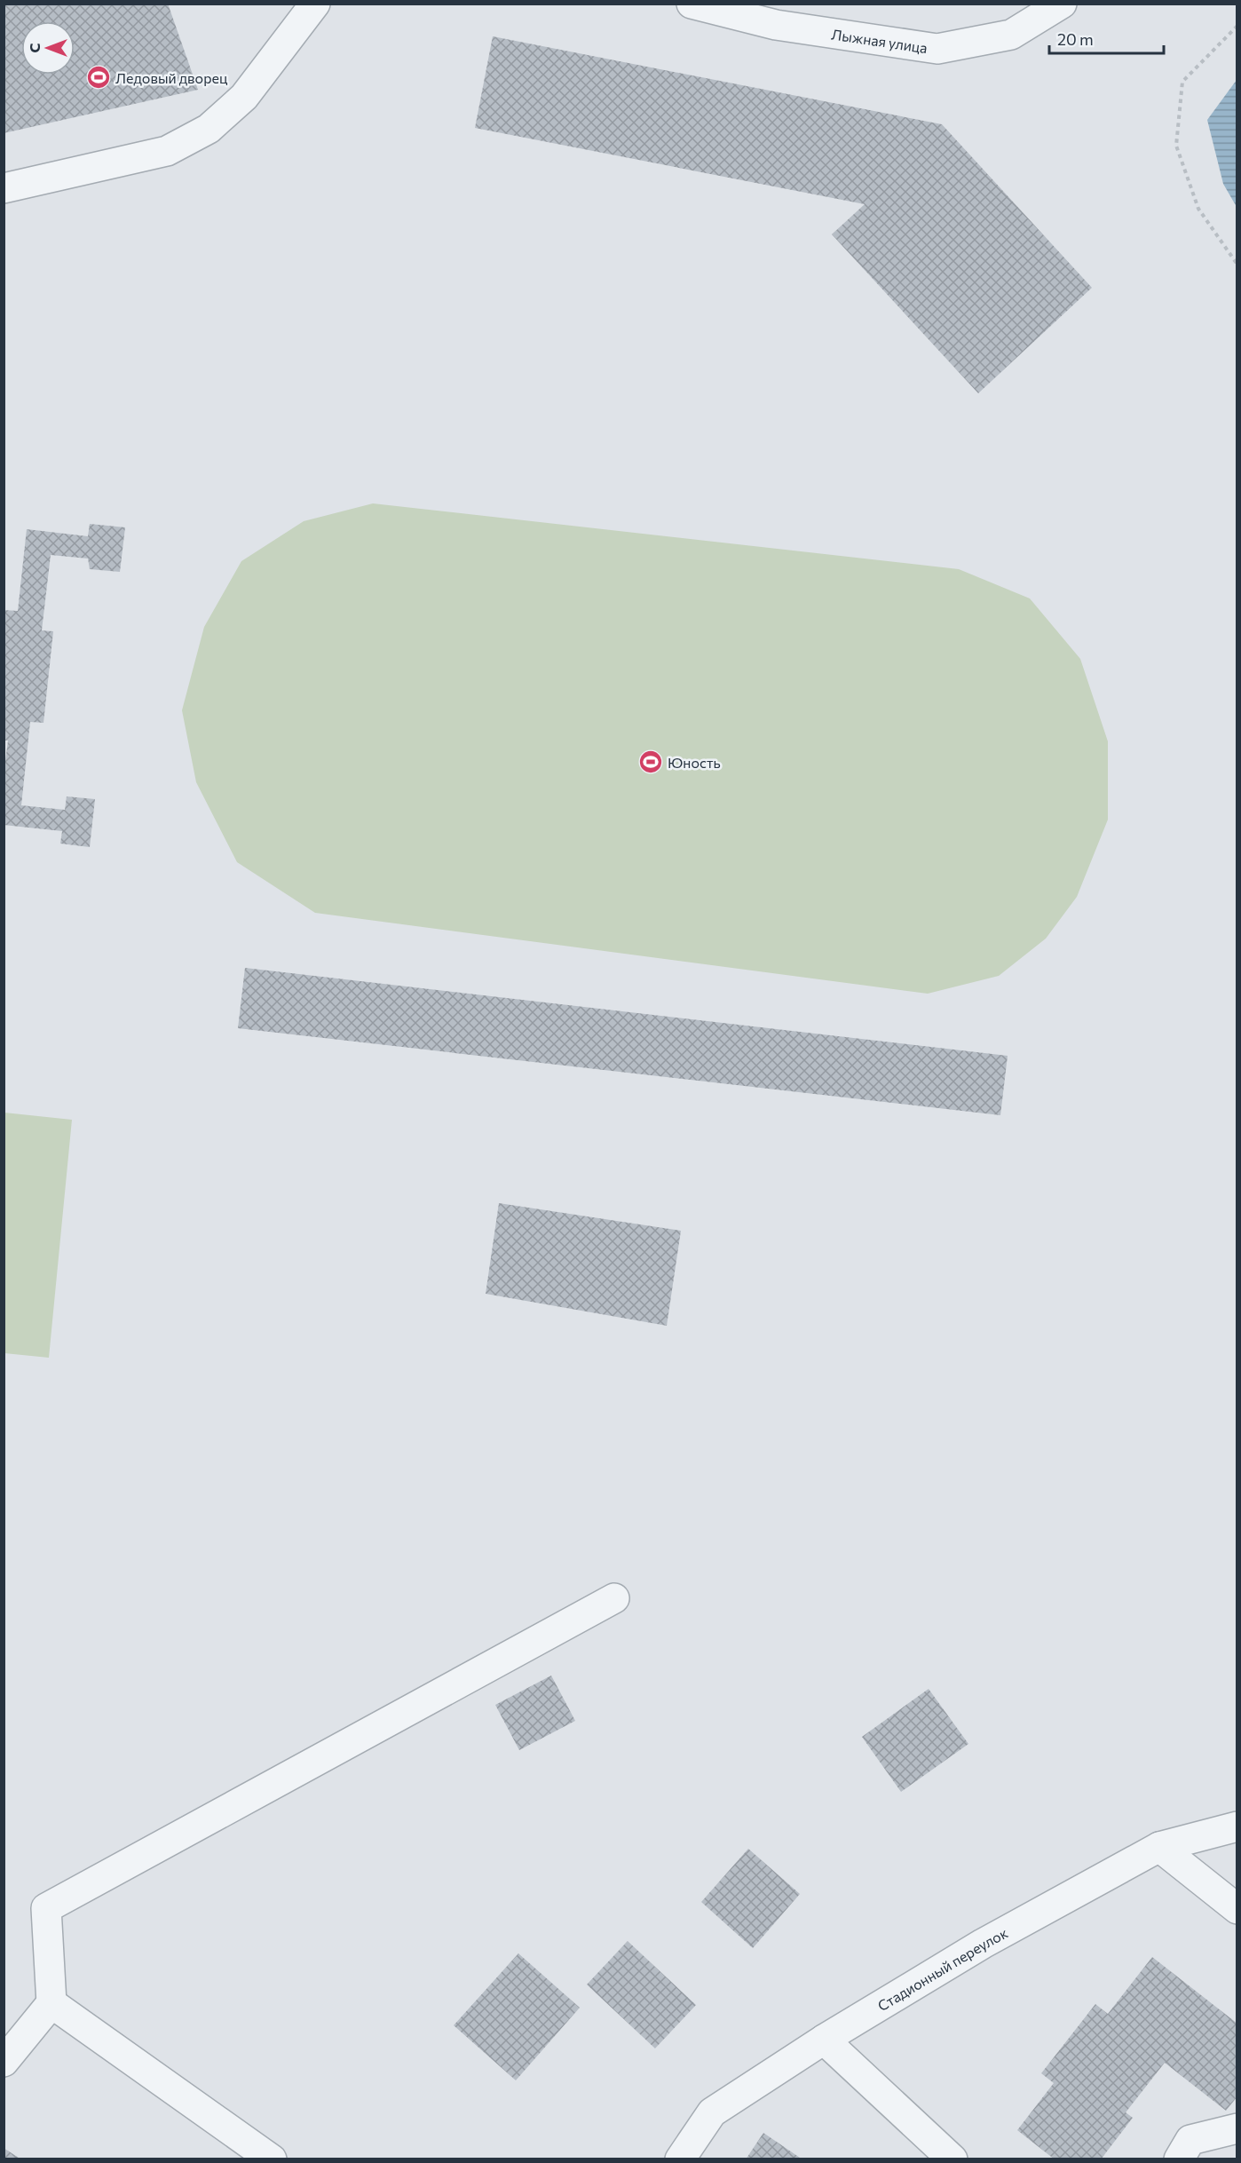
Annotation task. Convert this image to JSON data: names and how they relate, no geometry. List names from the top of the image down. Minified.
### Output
{"streets":{"street":["Лыжная улица","Стадионный переулок"]},"places":{"sports":["Ледовый дворец","Юность"]},"scale_bar":"20 m","north":"left"}
